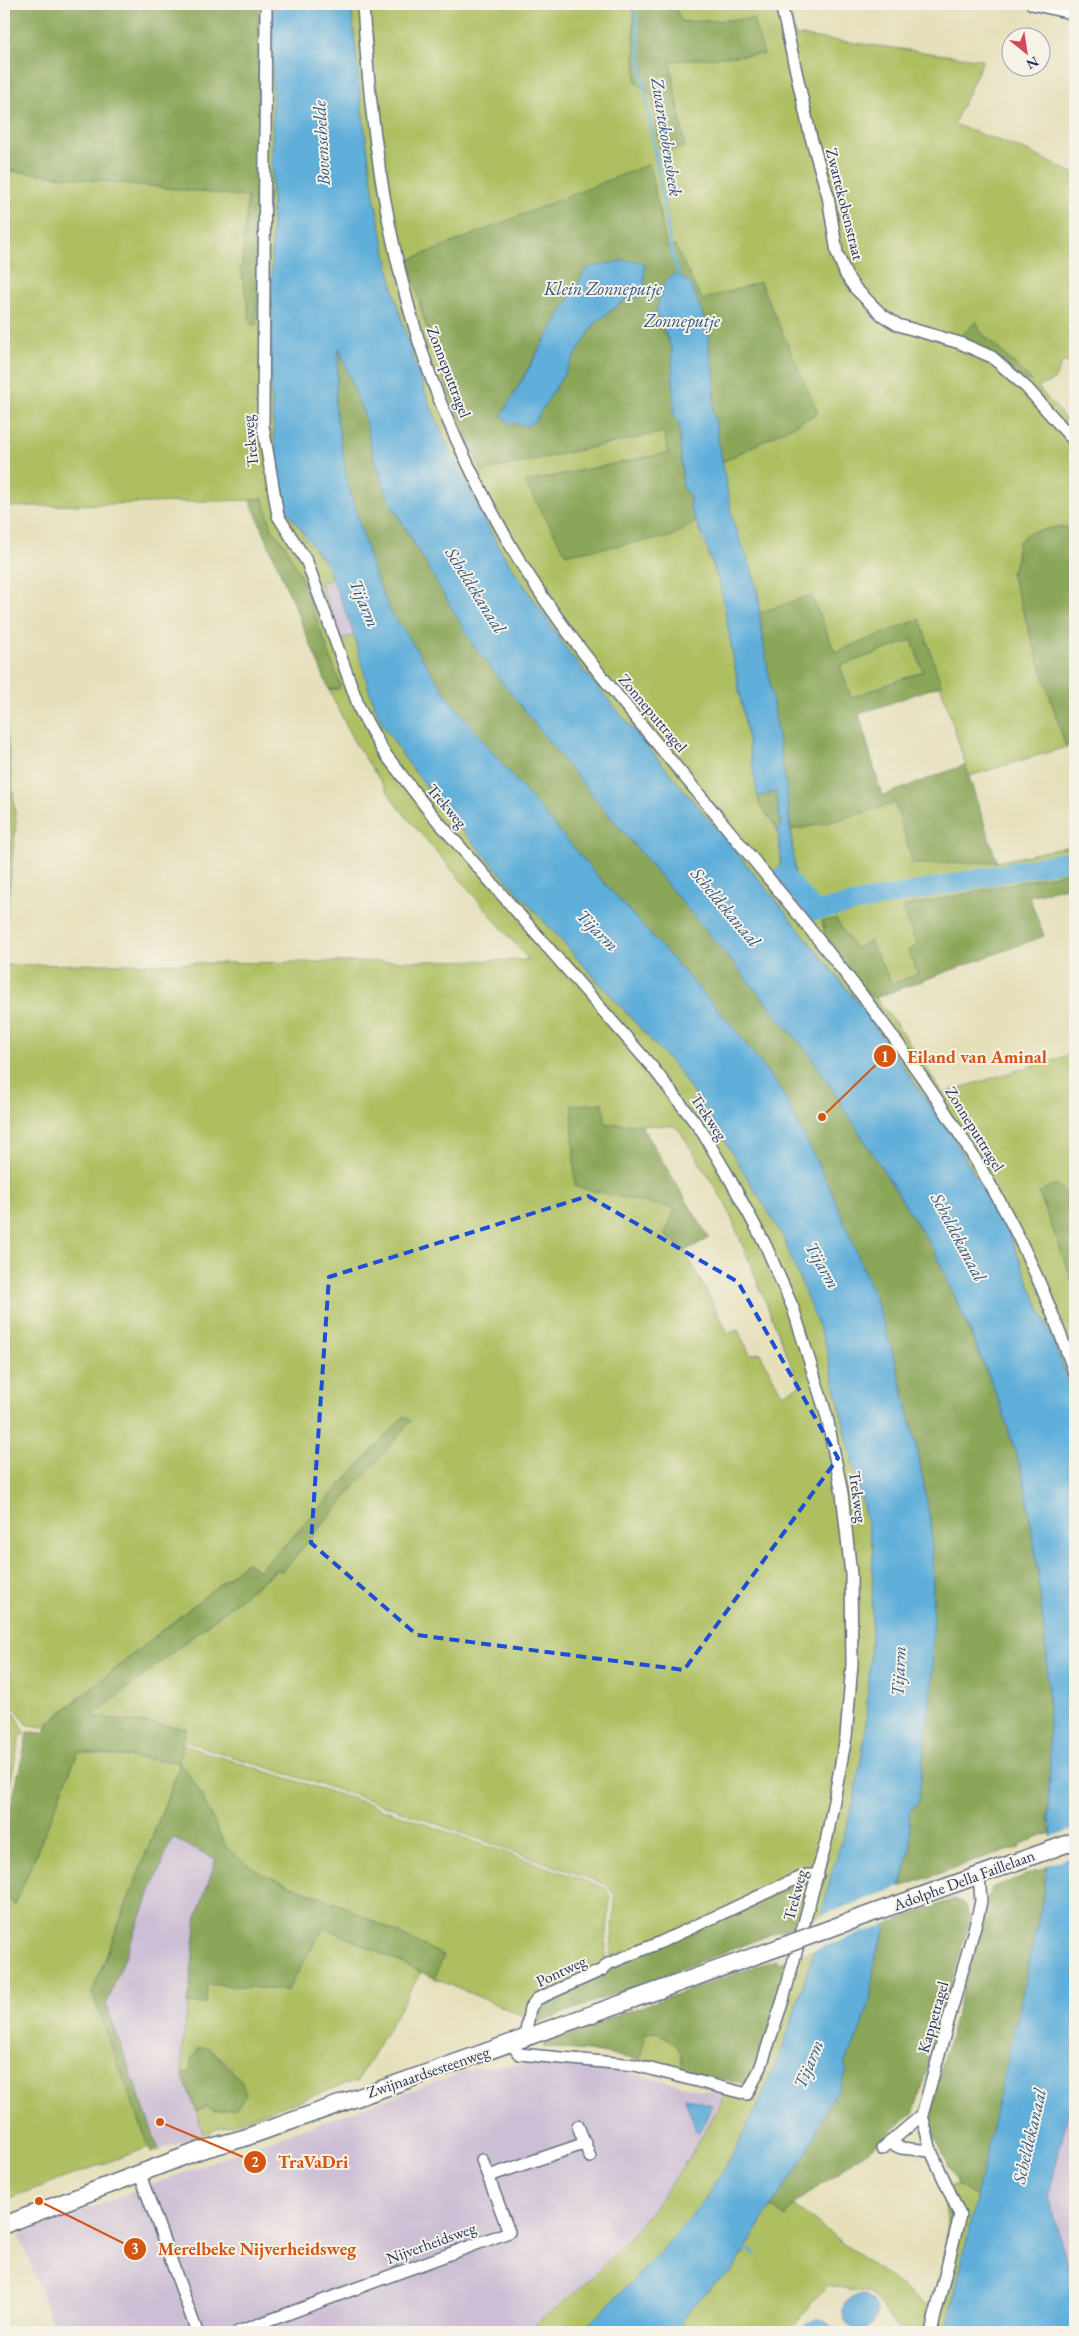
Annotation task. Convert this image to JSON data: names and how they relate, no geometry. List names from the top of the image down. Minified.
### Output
{"streets":{"main road":["Adolphe Della Faillelaan","Zwijnaardsesteenweg"],"street":["Zwartekobenstraat","Zonneputtragel","Trekweg","Pontweg","Kappetragel","Nijverheidsweg"]},"crossings":[["Trekweg","Pontweg"],["Trekweg","Zwijnaardsesteenweg"],["Adolphe Della Faillelaan","Kappetragel"],["Adolphe Della Faillelaan","Zwijnaardsesteenweg"],["Pontweg","Zwijnaardsesteenweg"]],"water":["Zwartekobensbeek","Bovenschelde","Klein Zonneputje","Zonneputje","Scheldekanaal","Tijarm"],"places":["Eiland van Aminal","TraVaDri","Merelbeke Nijverheidsweg"],"north":"bottom right"}
